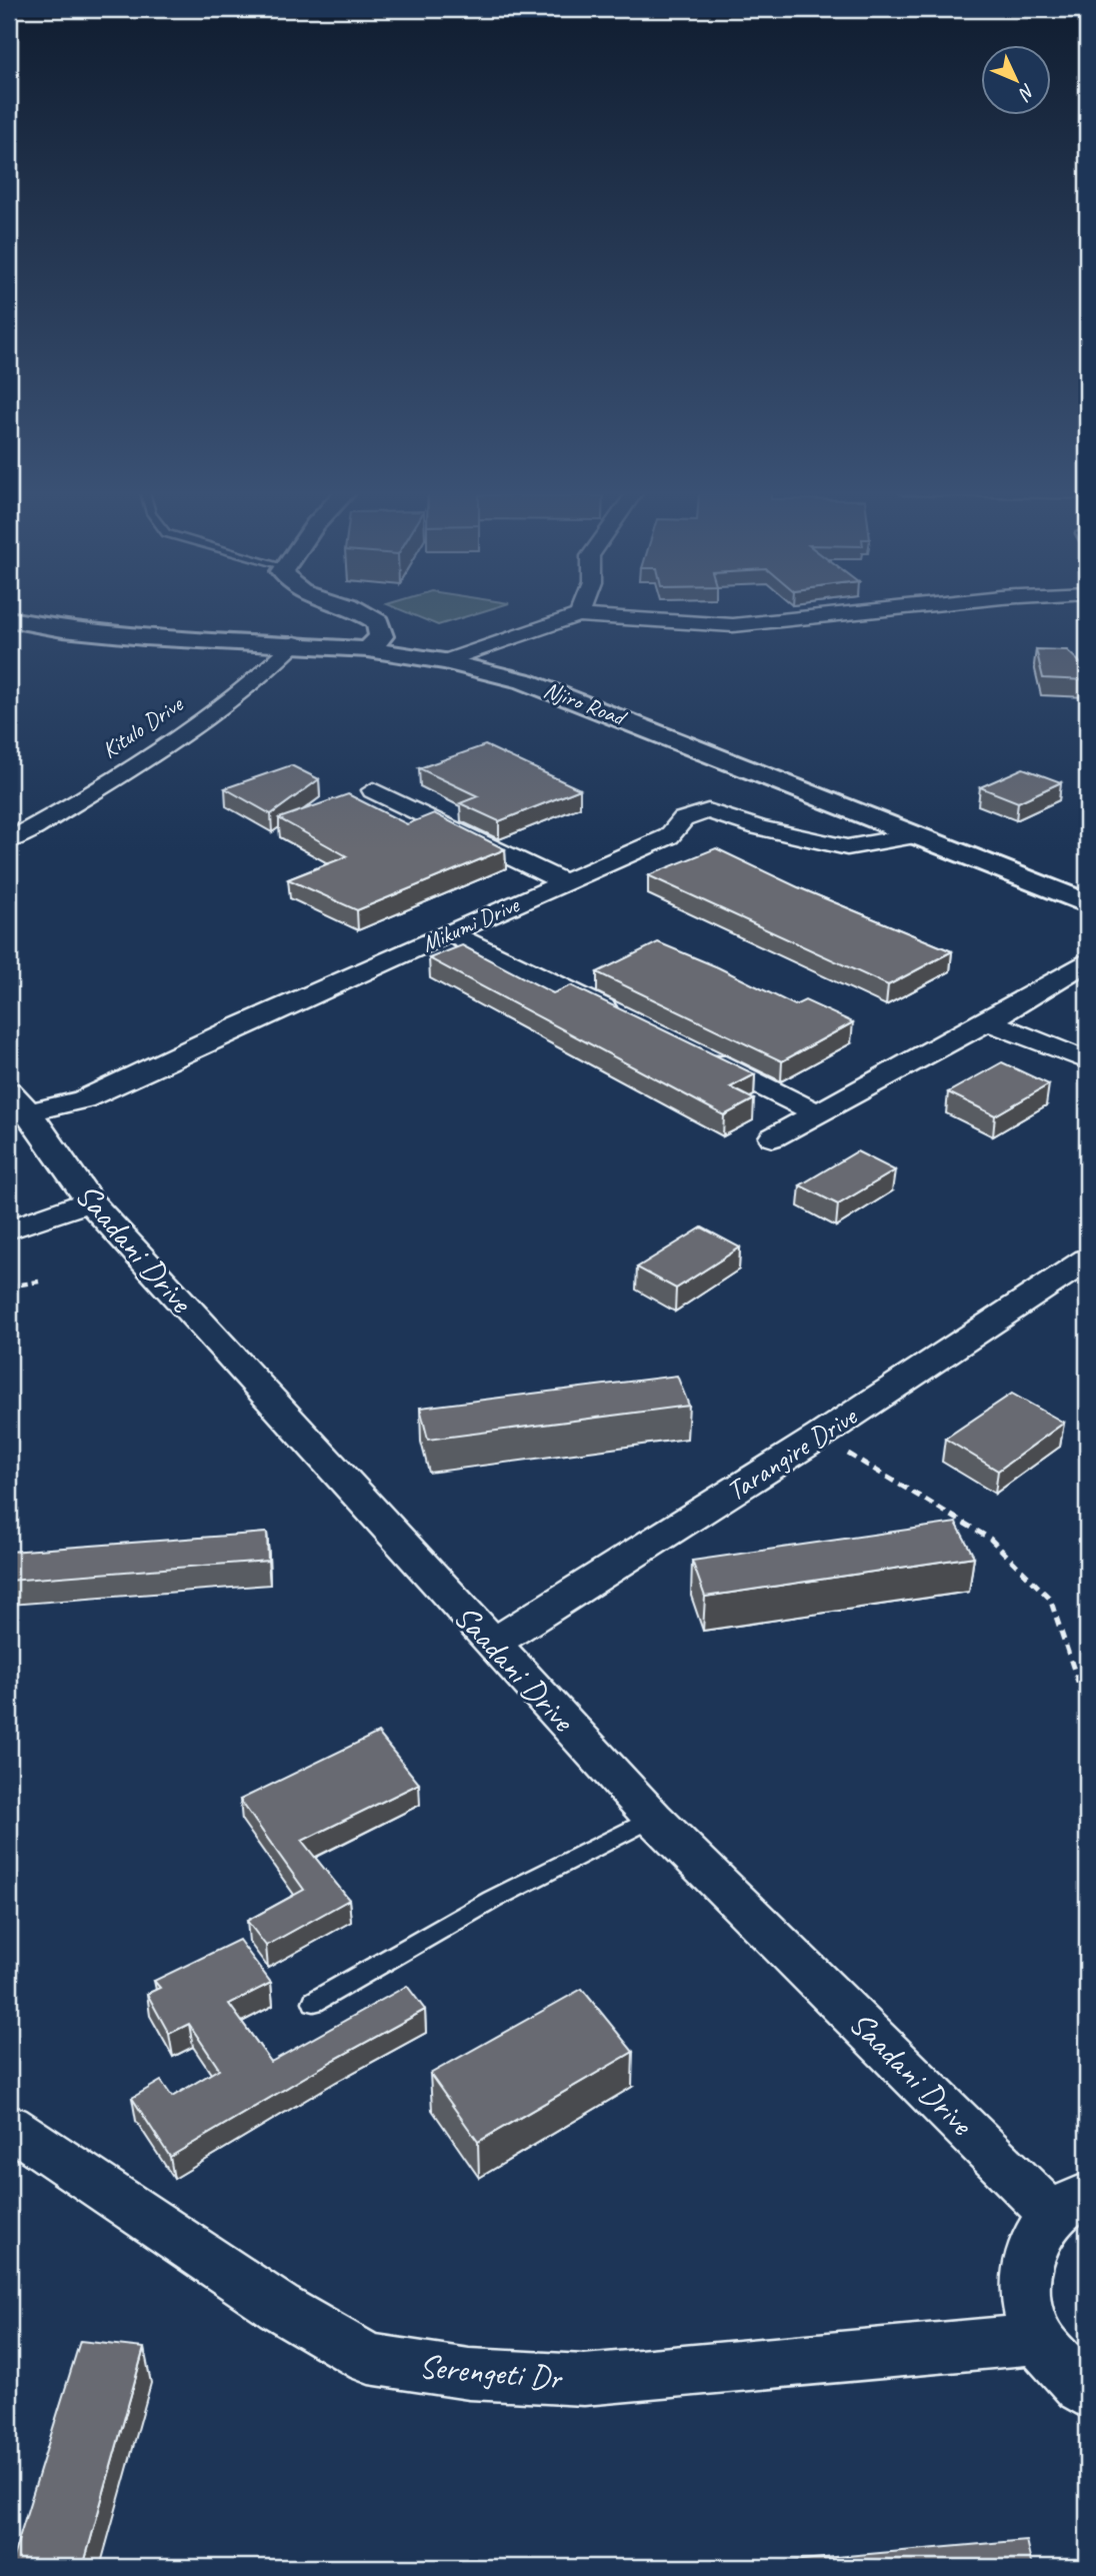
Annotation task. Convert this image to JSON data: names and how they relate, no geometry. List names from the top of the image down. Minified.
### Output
{"streets":{"street":["Njiro Road","Kitulo Drive","Mikumi Drive","Saadani Drive","Tarangire Drive","Serengeti Dr"]},"crossings":[["Njiro Road","Kitulo Drive"],["Njiro Road","Mikumi Drive"],["Mikumi Drive","Saadani Drive"],["Saadani Drive","Tarangire Drive"]],"north":"bottom right"}
